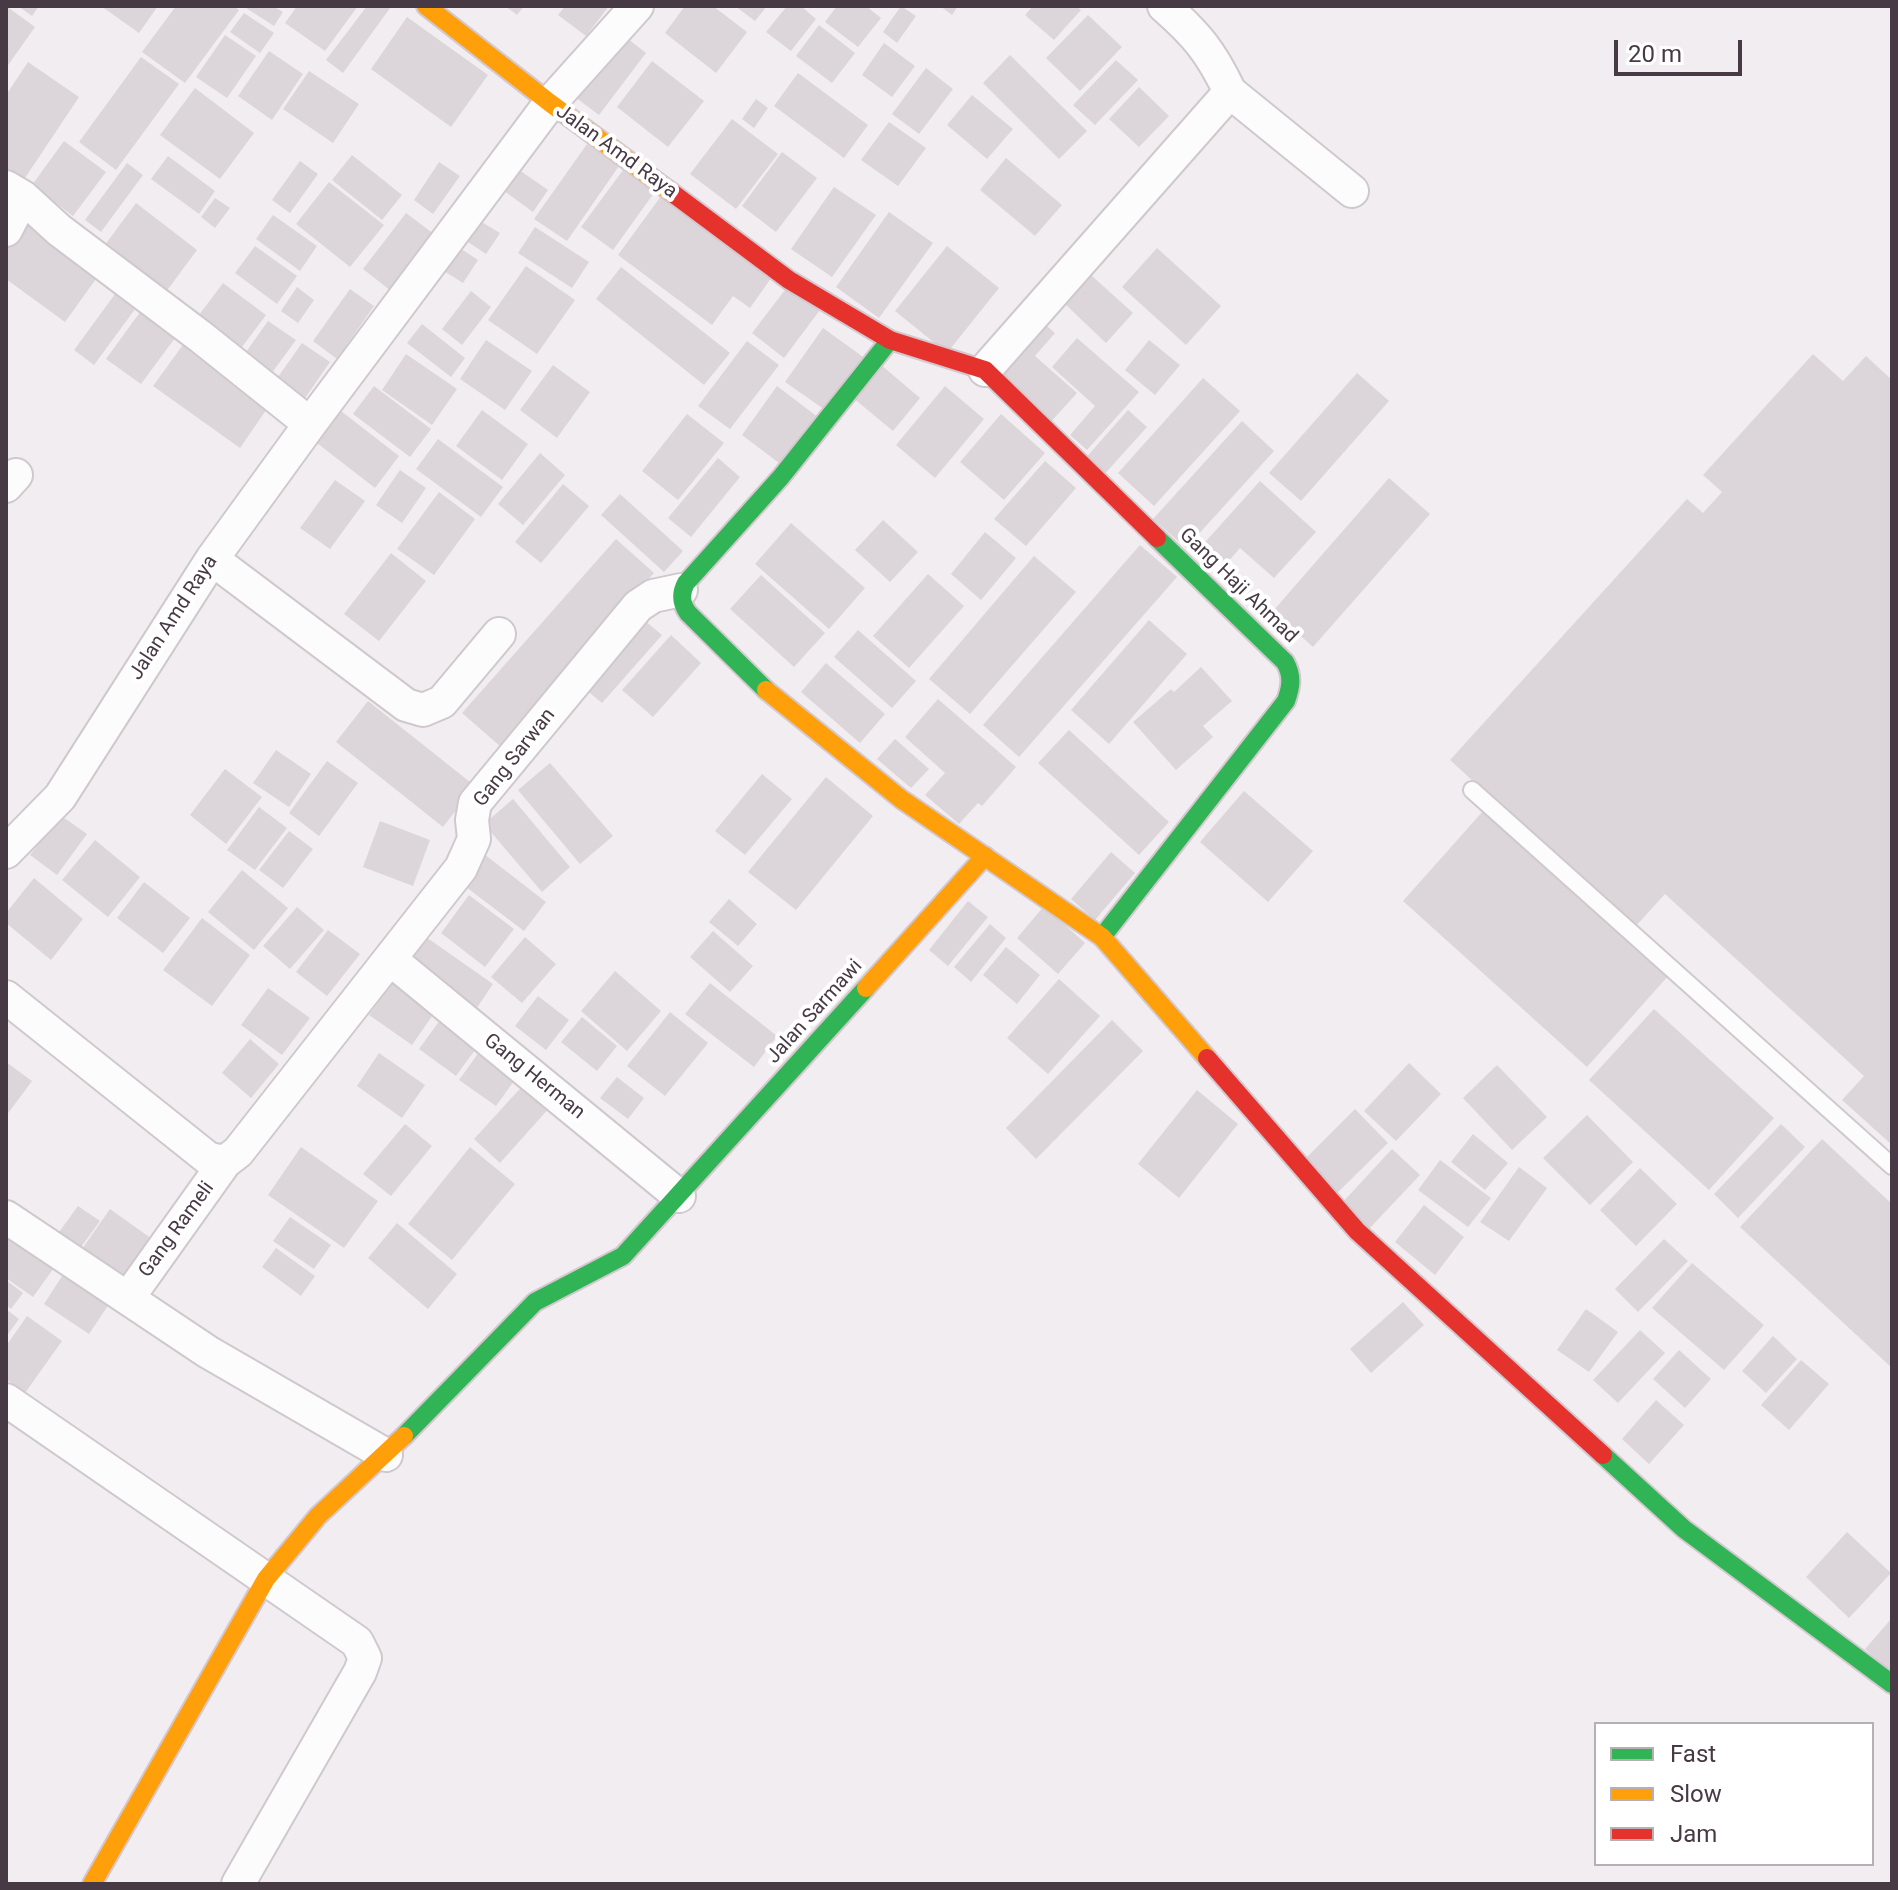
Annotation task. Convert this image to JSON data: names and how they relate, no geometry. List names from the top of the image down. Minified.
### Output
{"streets":{"street":["Jalan Amd Raya","Gang Haji Ahmad","Gang Sarwan","Jalan Sarmawi","Gang Herman","Gang Rameli"]},"crossings":[["Jalan Amd Raya","Gang Haji Ahmad"],["Gang Sarwan","Gang Herman"],["Gang Sarwan","Gang Rameli"],["Jalan Sarmawi","Gang Herman"]],"legend":["Fast","Slow","Jam"],"scale_bar":"20 m"}
